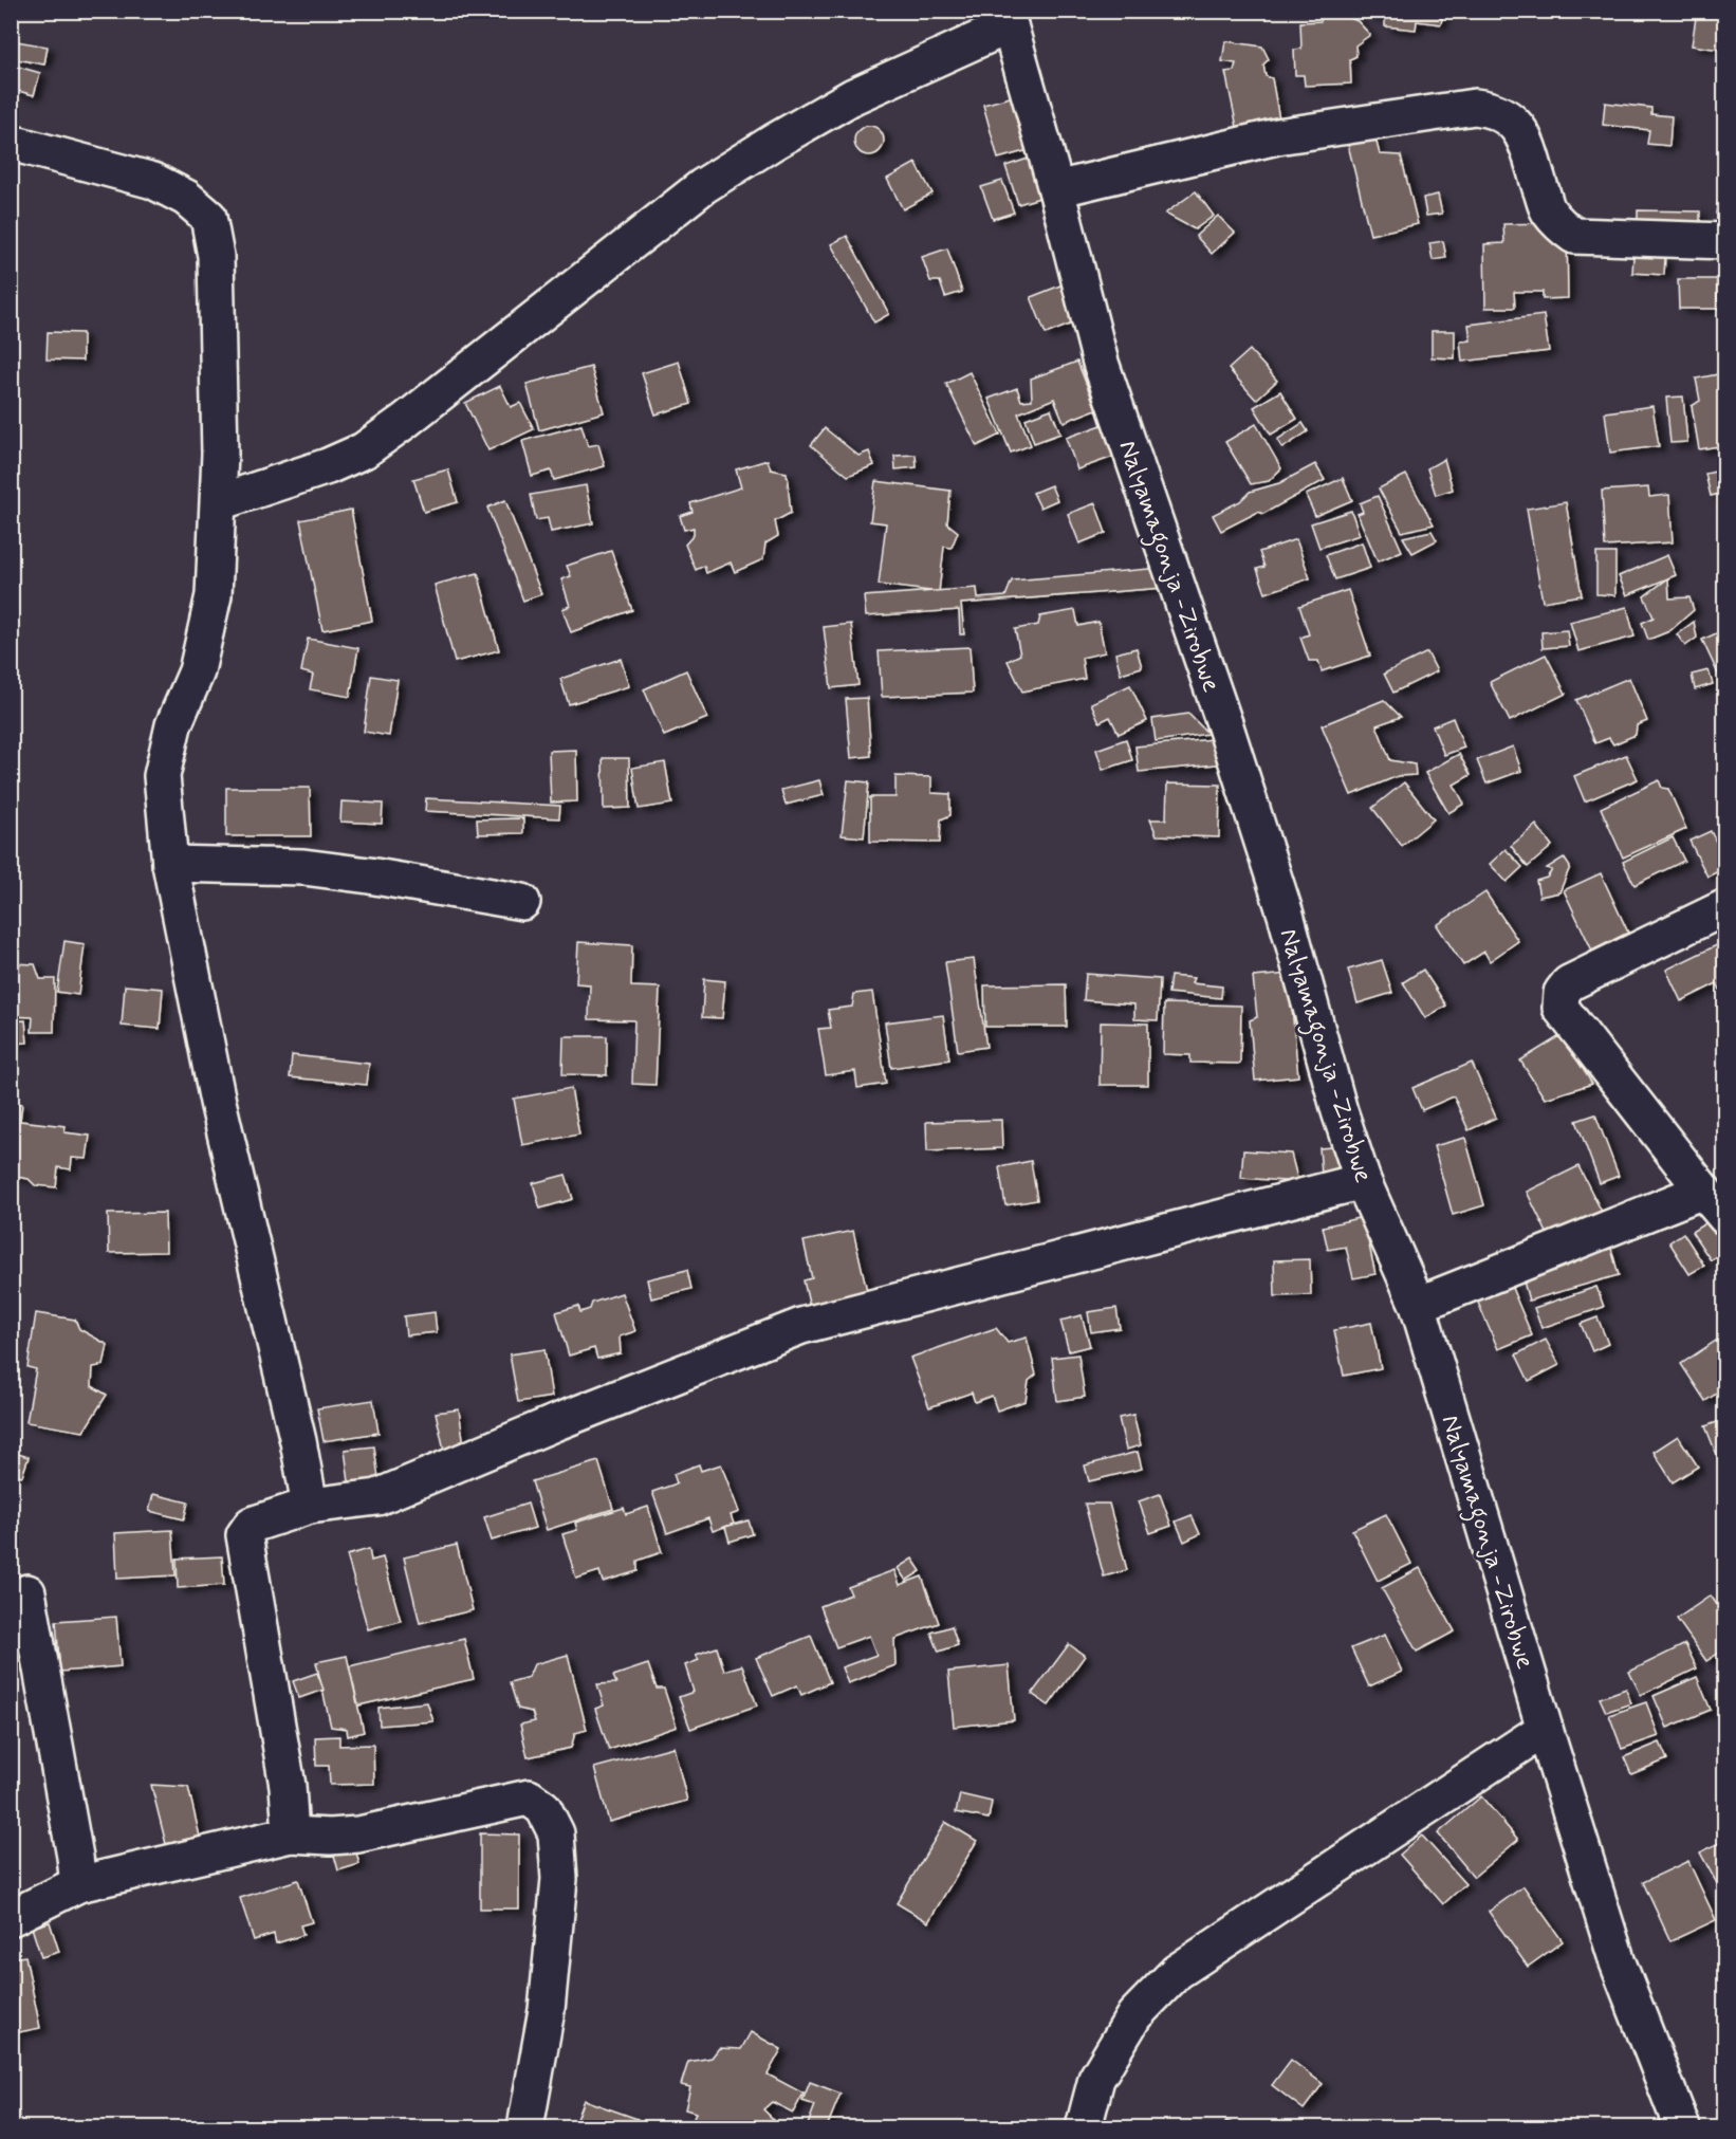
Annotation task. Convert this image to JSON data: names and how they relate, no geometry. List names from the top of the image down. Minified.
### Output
{"streets":{"street":["Nalyamagonja -Zirobwe"]}}
